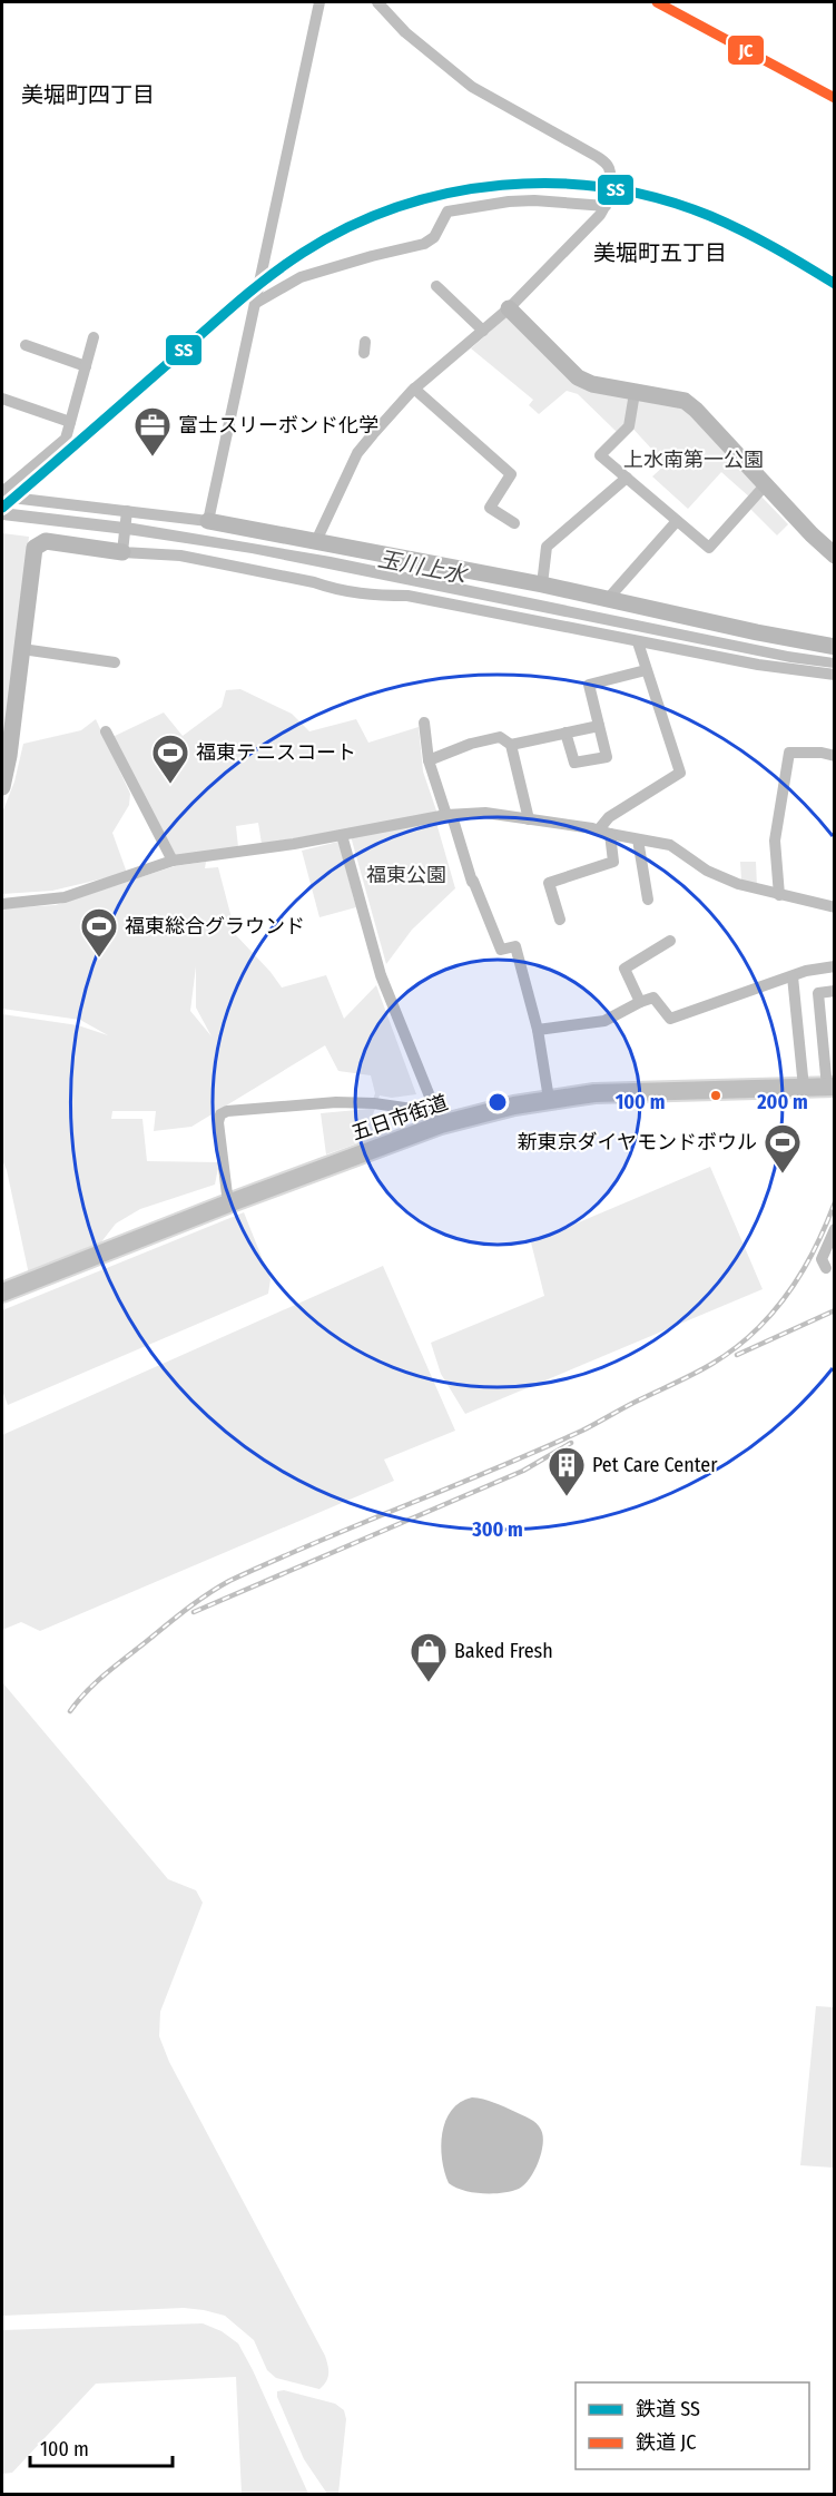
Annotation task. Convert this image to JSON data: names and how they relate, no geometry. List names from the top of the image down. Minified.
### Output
{"streets":{"main road":["五日市街道"]},"districts":["美堀町四丁目","美堀町五丁目"],"water":["玉川上水"],"parks":["上水南第一公園","福東公園"],"places":{"office":["富士スリーボンド化学"],"sports":["福東テニスコート","福東総合グラウンド","新東京ダイヤモンドボウル"],"building":["Pet Care Center"],"shop":["Baked Fresh"]},"lines":["rail line JC","rail line SS"],"legend":["鉄道 SS","鉄道 JC"],"scale_bar":"100 m","rings":["100 m","200 m","300 m"]}
